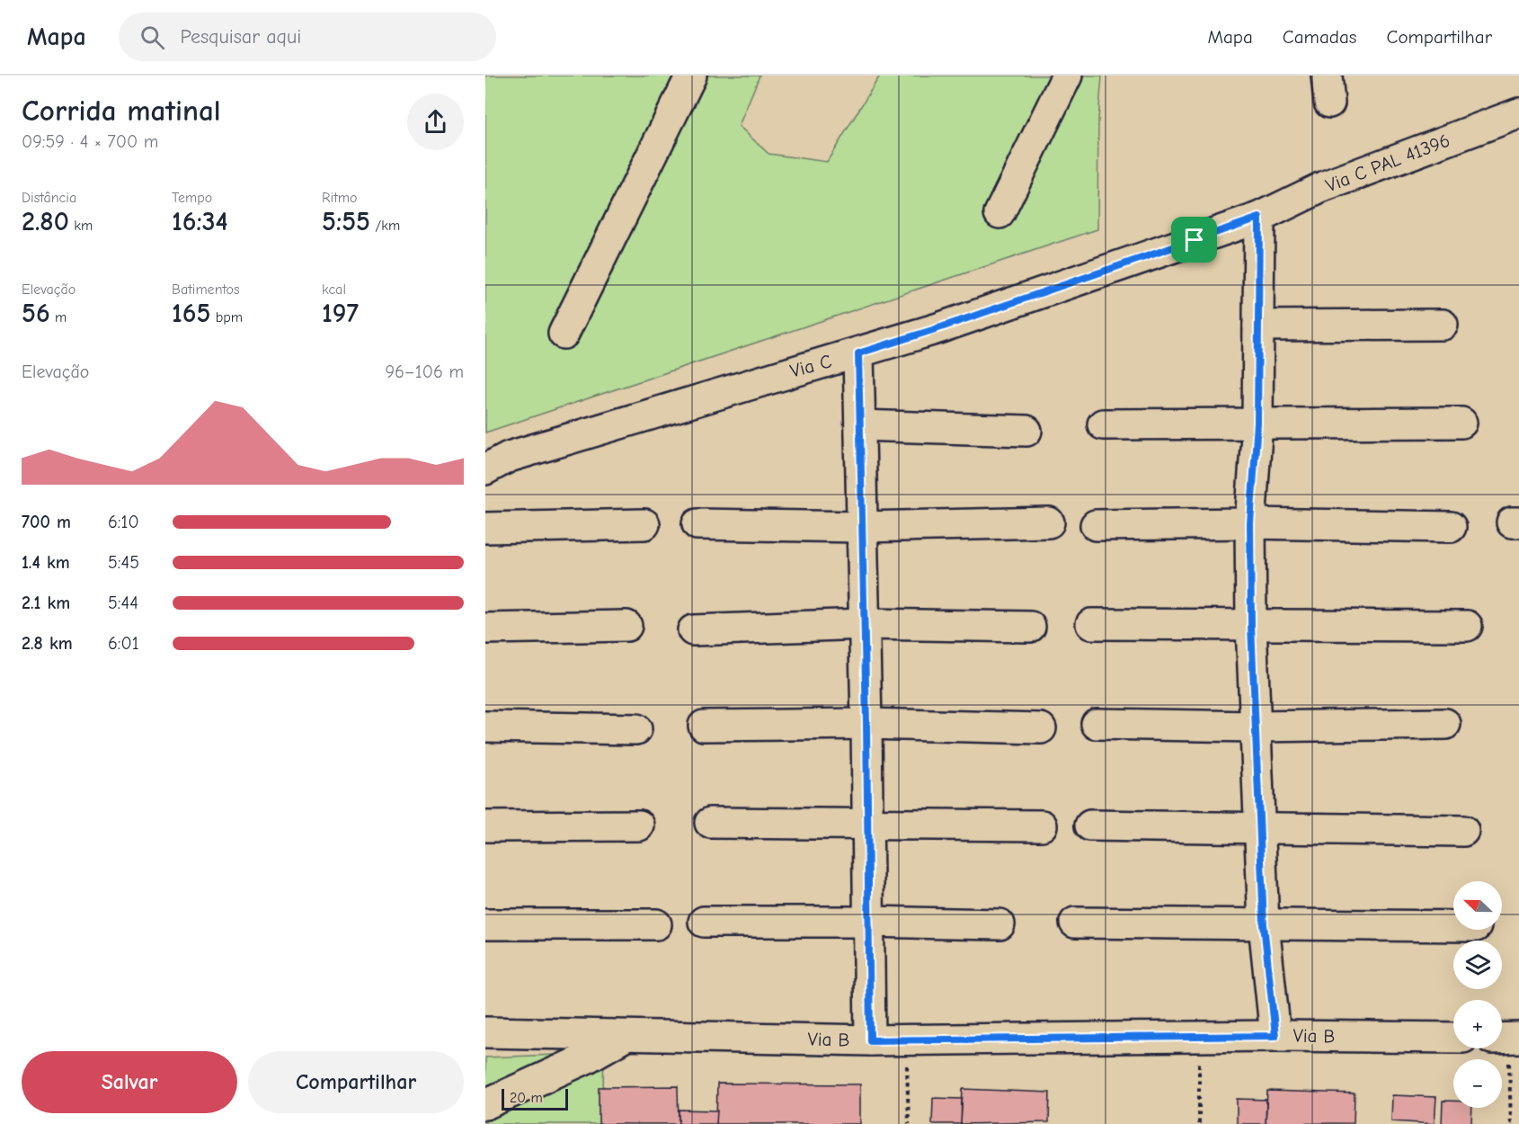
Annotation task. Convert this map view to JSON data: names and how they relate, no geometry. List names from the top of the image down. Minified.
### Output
{"streets":{"street":["Via C PAL 41396","Via C","Via B"]},"crossings":[["Via C PAL 41396","Via C"]],"scale_bar":"20 m","north":"left","page":{"header":"Mapa","search":"Pesquisar aqui","nav":["Mapa","Camadas","Compartilhar"],"heading":["Corrida matinal","09:59 · 4 × 700 m"],"stats":[["Distância","2.80 km"],["Tempo","16:34"],["Ritmo","5:55 /km"],["Elevação","56 m"],["Batimentos","165 bpm"],["kcal","197"]],"chart":["Elevação","96–106 m"],"list":[{"name":"700 m","note":"6:10"},{"name":"1.4 km","note":"5:45"},{"name":"2.1 km","note":"5:44"},{"name":"2.8 km","note":"6:01"}],"map_buttons":["+","−"],"buttons":["Salvar","Compartilhar"],"scale":"20 m"}}
